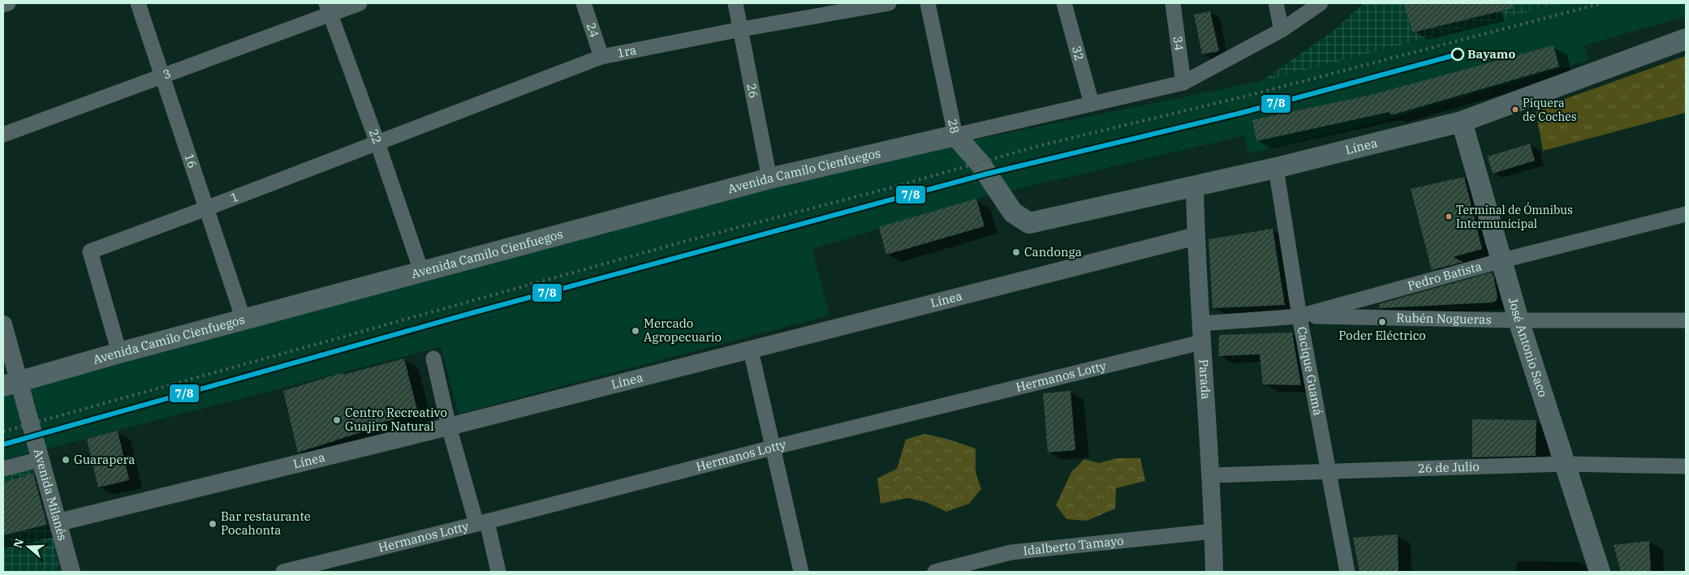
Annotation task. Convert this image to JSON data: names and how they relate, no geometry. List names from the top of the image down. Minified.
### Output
{"streets":{"main road":["28","Línea","Avenida Camilo Cienfuegos","José Antonio Saco"],"street":["24","34","1ra","32","3","26","22","16","1","Pedro Batista","Rubén Nogueras","Cacique Guamá","Hermanos Lotty","Parada","26 de Julio","Avenida Milanés","Idalberto Tamayo"]},"crossings":[["24","1ra"],["1ra","26"],["1ra","22"],["1ra","1"],["3","22"],["3","16"],["26","Avenida Camilo Cienfuegos"],["28","Línea"],["28","Avenida Camilo Cienfuegos"],["22","Avenida Camilo Cienfuegos"],["22","1"],["Línea","José Antonio Saco"],["Línea","Cacique Guamá"],["Línea","Parada"],["Línea","Avenida Milanés"],["16","Avenida Camilo Cienfuegos"],["16","1"],["Avenida Camilo Cienfuegos","1"],["Avenida Camilo Cienfuegos","Avenida Milanés"],["Pedro Batista","Rubén Nogueras"],["Pedro Batista","José Antonio Saco"],["Pedro Batista","Cacique Guamá"],["Pedro Batista","Parada"],["Rubén Nogueras","José Antonio Saco"],["Rubén Nogueras","Cacique Guamá"],["José Antonio Saco","26 de Julio"],["Cacique Guamá","26 de Julio"],["Hermanos Lotty","Parada"],["Parada","26 de Julio"],["Parada","Idalberto Tamayo"]],"places":["Bayamo","Piquera de Coches","Terminal de Ómnibus Intermunicipal","Candonga","Poder Eléctrico","Mercado Agropecuario","Centro Recreativo Guajiro Natural","Guarapera","Bar restaurante Pocahonta"],"lines":["transit line 7/8"],"north":"left"}
